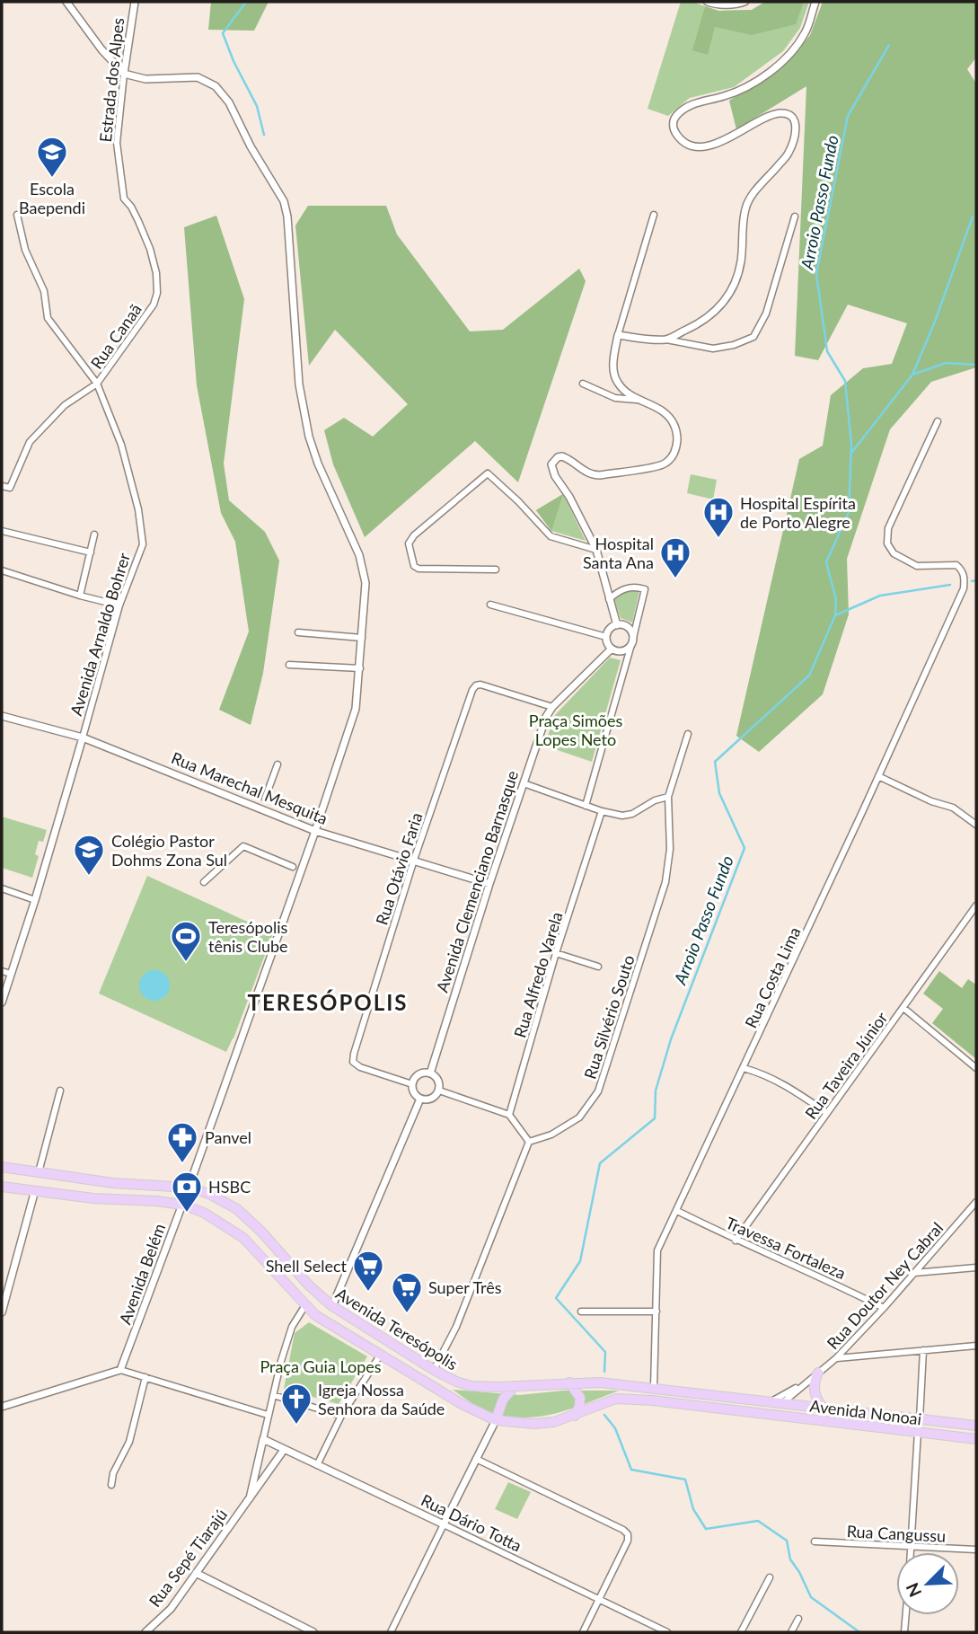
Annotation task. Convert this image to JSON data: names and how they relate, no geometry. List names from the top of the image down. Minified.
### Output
{"streets":{"main road":["Avenida Teresópolis","Avenida Nonoai"],"street":["Estrada dos Alpes","Rua Canaã","Avenida Arnaldo Bohrer","Rua Marechal Mesquita","Rua Otávio Faria","Avenida Clemenciano Barnasque","Rua Alfredo Varela","Rua Costa Lima","Rua Silvério Souto","Rua Taveira Júnior","Travessa Fortaleza","Avenida Belém","Rua Doutor Ney Cabral","Rua Dário Totta","Rua Cangussu","Rua Sepé Tiarajú"]},"crossings":[["Estrada dos Alpes","Rua Canaã"],["Estrada dos Alpes","Avenida Belém"],["Rua Canaã","Avenida Arnaldo Bohrer"],["Avenida Arnaldo Bohrer","Rua Marechal Mesquita"],["Rua Marechal Mesquita","Rua Otávio Faria"],["Rua Marechal Mesquita","Avenida Clemenciano Barnasque"],["Rua Marechal Mesquita","Avenida Belém"],["Rua Otávio Faria","Avenida Clemenciano Barnasque"],["Rua Costa Lima","Travessa Fortaleza"],["Rua Costa Lima","Avenida Teresópolis"],["Rua Taveira Júnior","Travessa Fortaleza"],["Travessa Fortaleza","Rua Doutor Ney Cabral"],["Avenida Belém","Avenida Teresópolis"],["Rua Doutor Ney Cabral","Avenida Teresópolis"],["Rua Doutor Ney Cabral","Avenida Nonoai"],["Avenida Teresópolis","Avenida Nonoai"],["Rua Dário Totta","Rua Sepé Tiarajú"]],"districts":["TERESÓPOLIS"],"water":["Arroio Passo Fundo"],"parks":["Praça Simões Lopes Neto","Praça Guia Lopes"],"places":{"school or university":["Escola Baependi","Colégio Pastor Dohms Zona Sul"],"hospital":["Hospital Espírita de Porto Alegre","Hospital Santa Ana"],"sports":["Teresópolis tênis Clube"],"pharmacy":["Panvel"],"bank":["HSBC"],"supermarket":["Shell Select","Super Três"],"church":["Igreja Nossa Senhora da Saúde"]},"north":"bottom left"}
